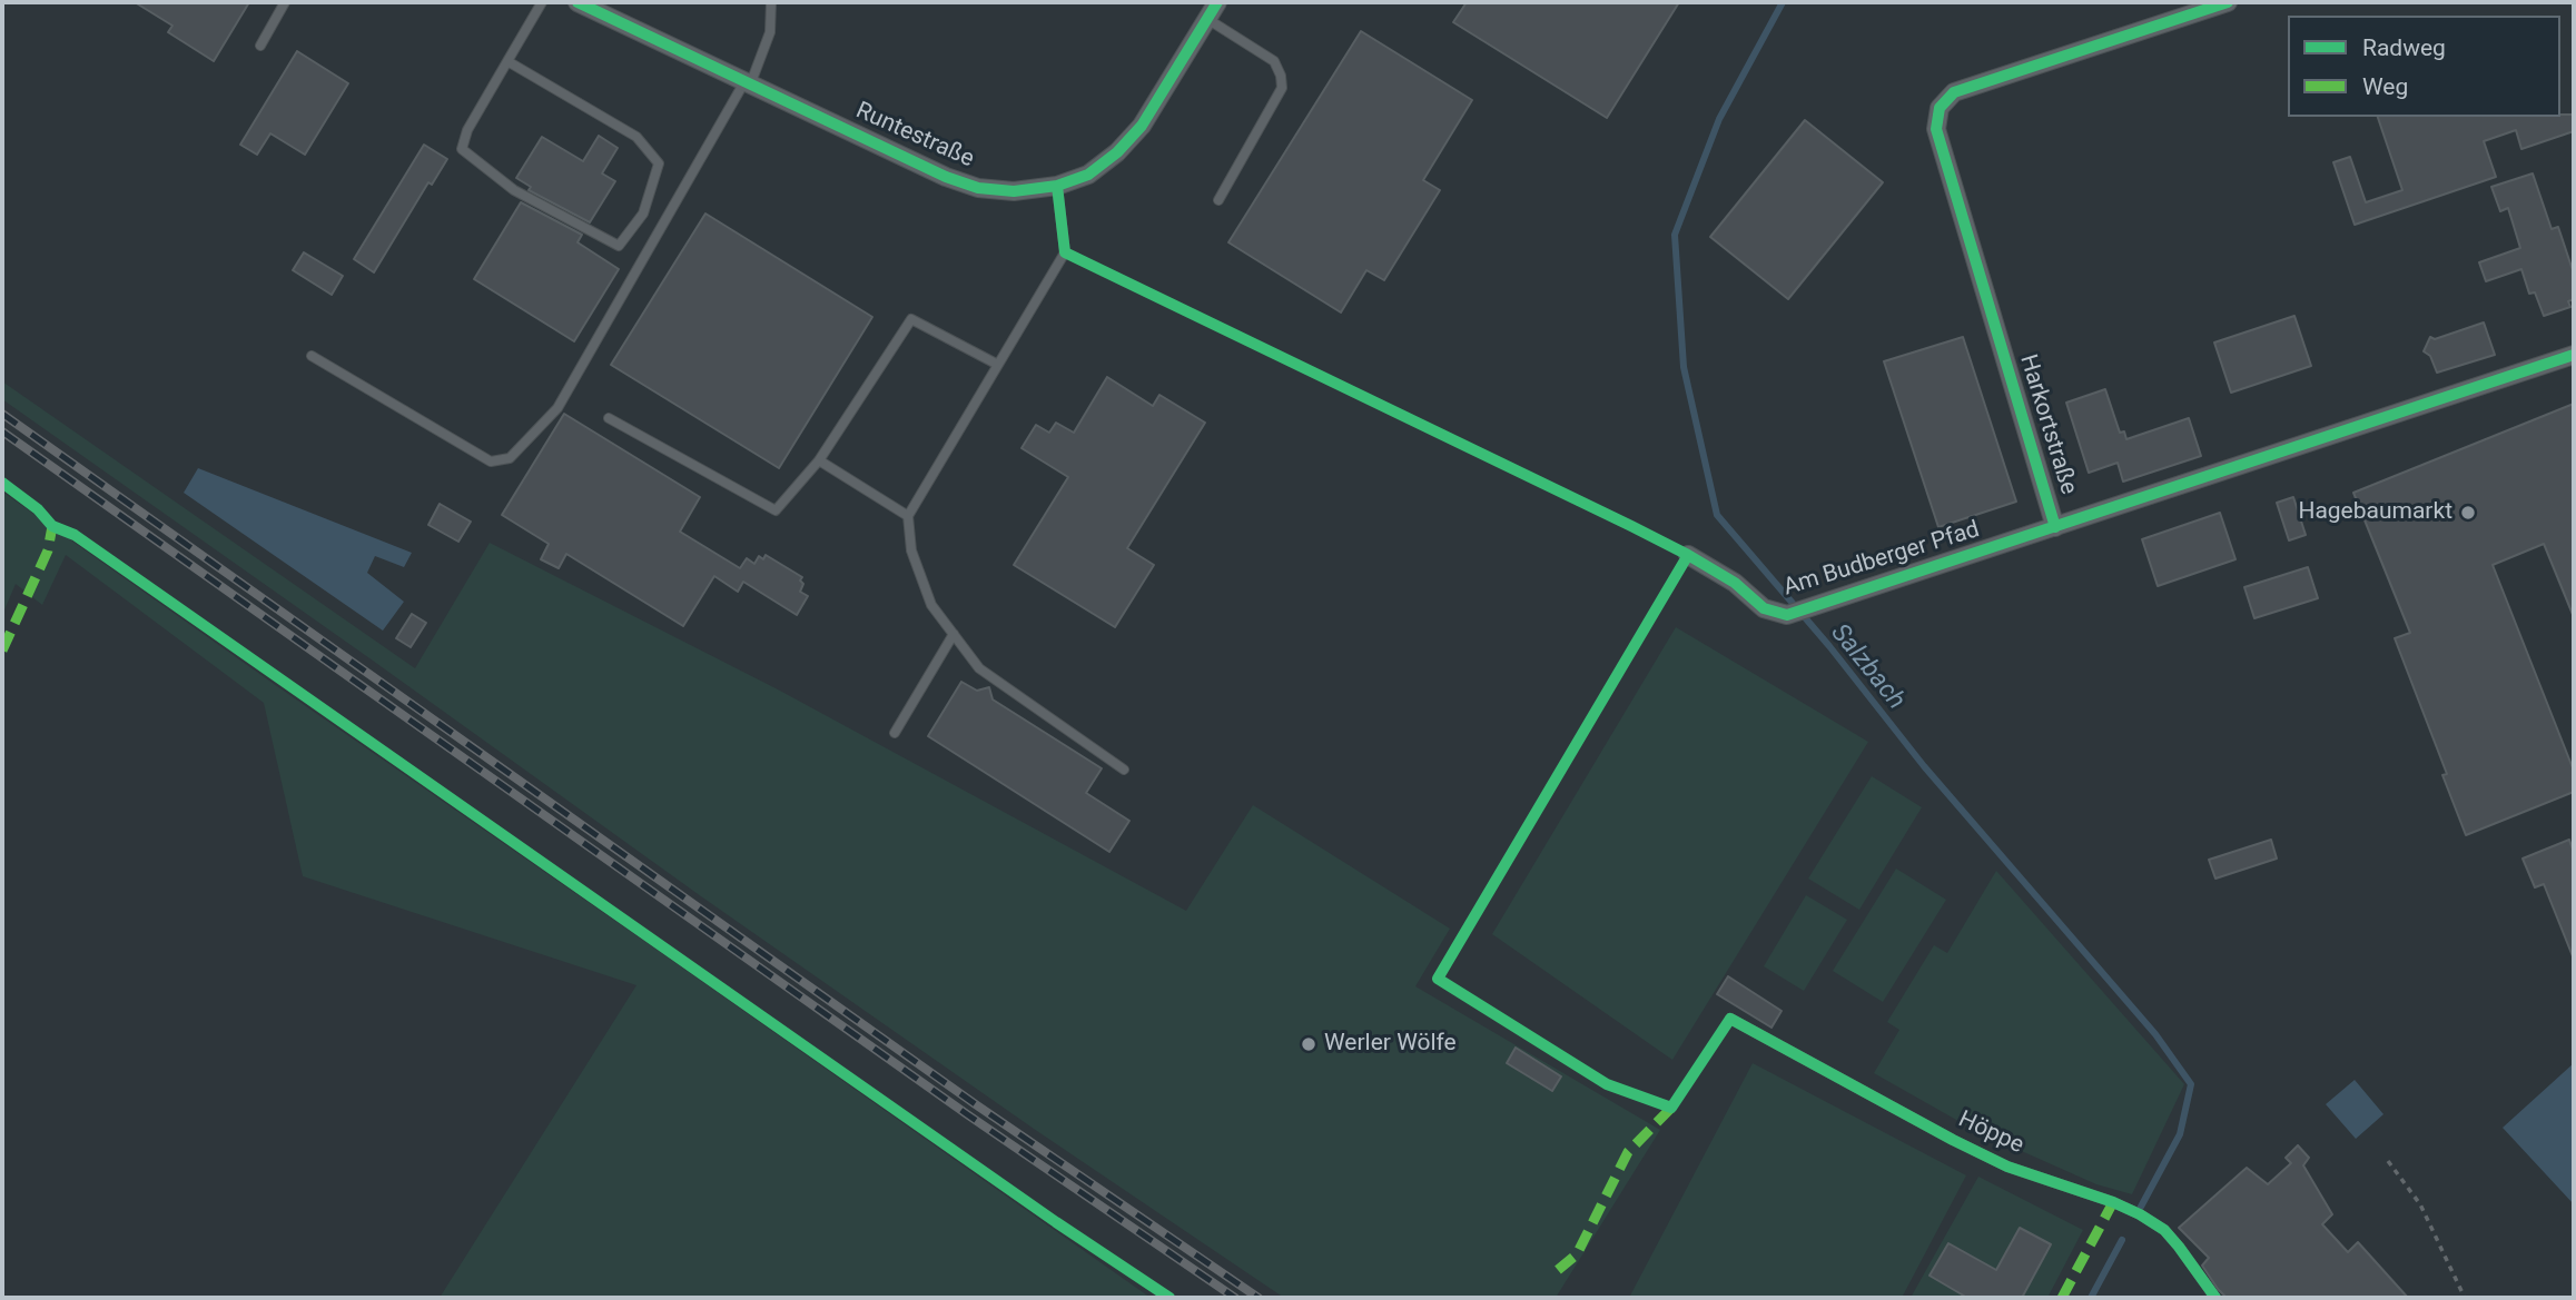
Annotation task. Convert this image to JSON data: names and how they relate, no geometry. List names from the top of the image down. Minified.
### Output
{"streets":{"street":["Runtestraße","Harkortstraße","Am Budberger Pfad"],"lane":["Höppe"]},"crossings":[["Harkortstraße","Am Budberger Pfad"]],"water":["Salzbach"],"places":["Hagebaumarkt","Werler Wölfe"],"legend":["Radweg","Weg"]}
